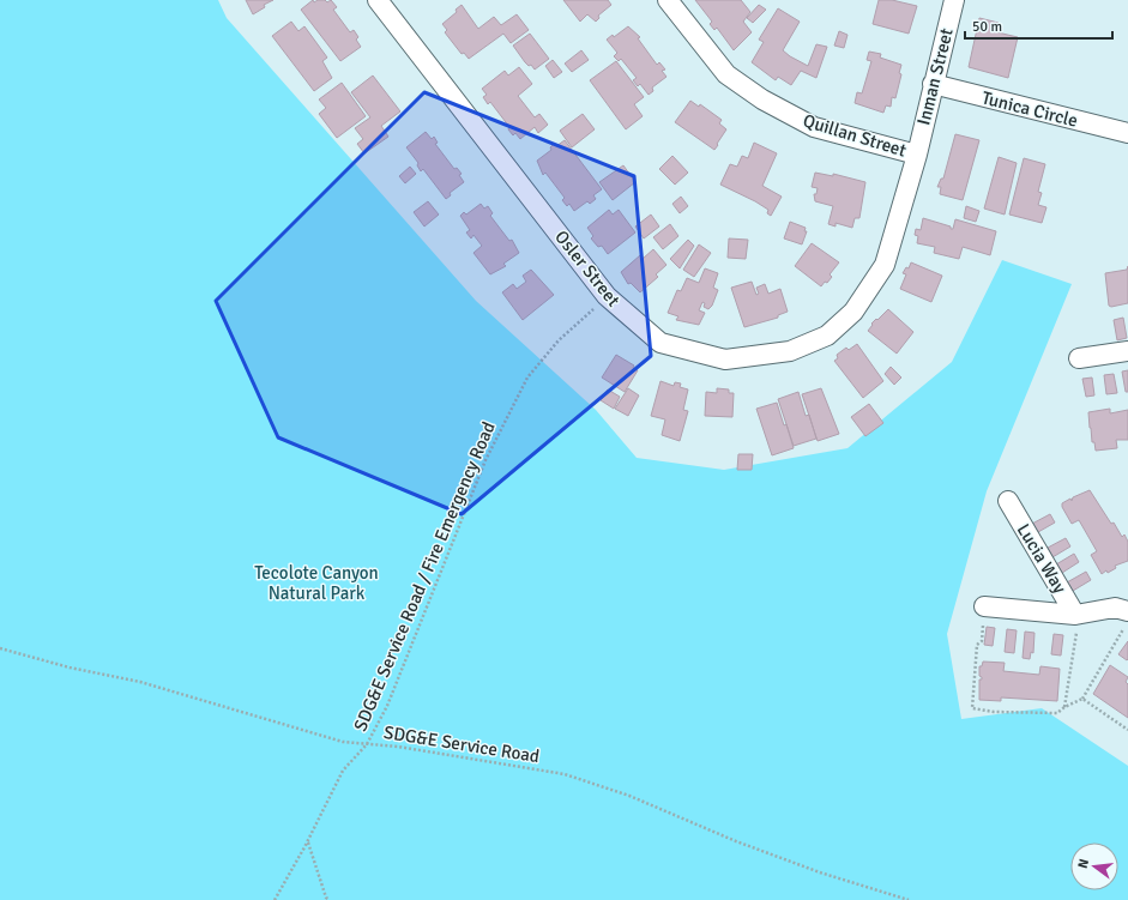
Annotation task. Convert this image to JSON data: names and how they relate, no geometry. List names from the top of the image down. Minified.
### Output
{"streets":{"street":["Inman Street","Tunica Circle","Quillan Street","Osler Street","Lucia Way"],"path":["SDG&E Service Road / Fire Emergency Road","SDG&E Service Road"]},"crossings":[["Inman Street","Tunica Circle"],["Inman Street","Quillan Street"],["Inman Street","Osler Street"],["Quillan Street","Osler Street"],["Osler Street","SDG&E Service Road / Fire Emergency Road"],["SDG&E Service Road / Fire Emergency Road","SDG&E Service Road"]],"parks":["Tecolote Canyon Natural Park"],"scale_bar":"50 m","north":"left"}
